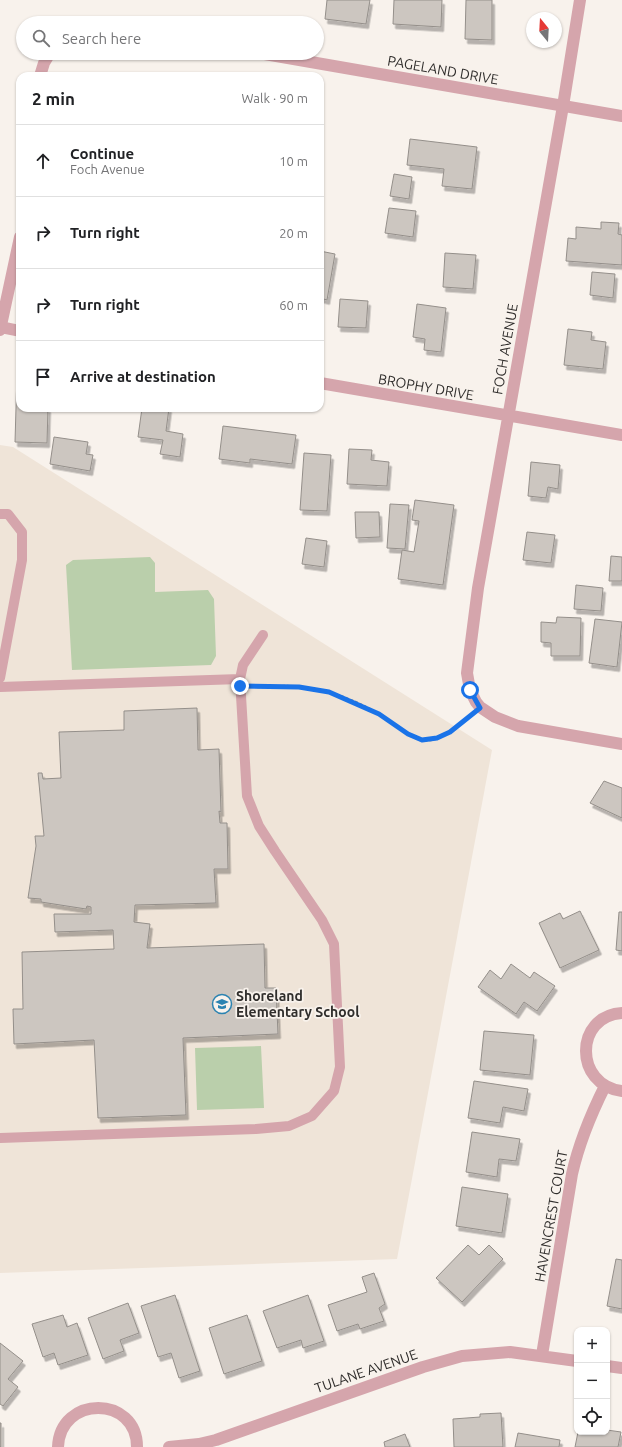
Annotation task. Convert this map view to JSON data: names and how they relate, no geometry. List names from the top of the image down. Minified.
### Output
{"streets":{"street":["PAGELAND DRIVE","FOCH AVENUE","BROPHY DRIVE","HAVENCREST COURT","TULANE AVENUE"]},"crossings":[["PAGELAND DRIVE","FOCH AVENUE"],["FOCH AVENUE","BROPHY DRIVE"],["HAVENCREST COURT","TULANE AVENUE"]],"places":{"school or university":["Shoreland Elementary School"]},"north":"top","page":{"search":"Search here","heading":["2 min","Walk · 90 m"],"list":[["Continue","Foch Avenue","10 m"],["Turn right","20 m"],["Turn right","60 m"],"Arrive at destination"],"map_buttons":["+","−"]}}
